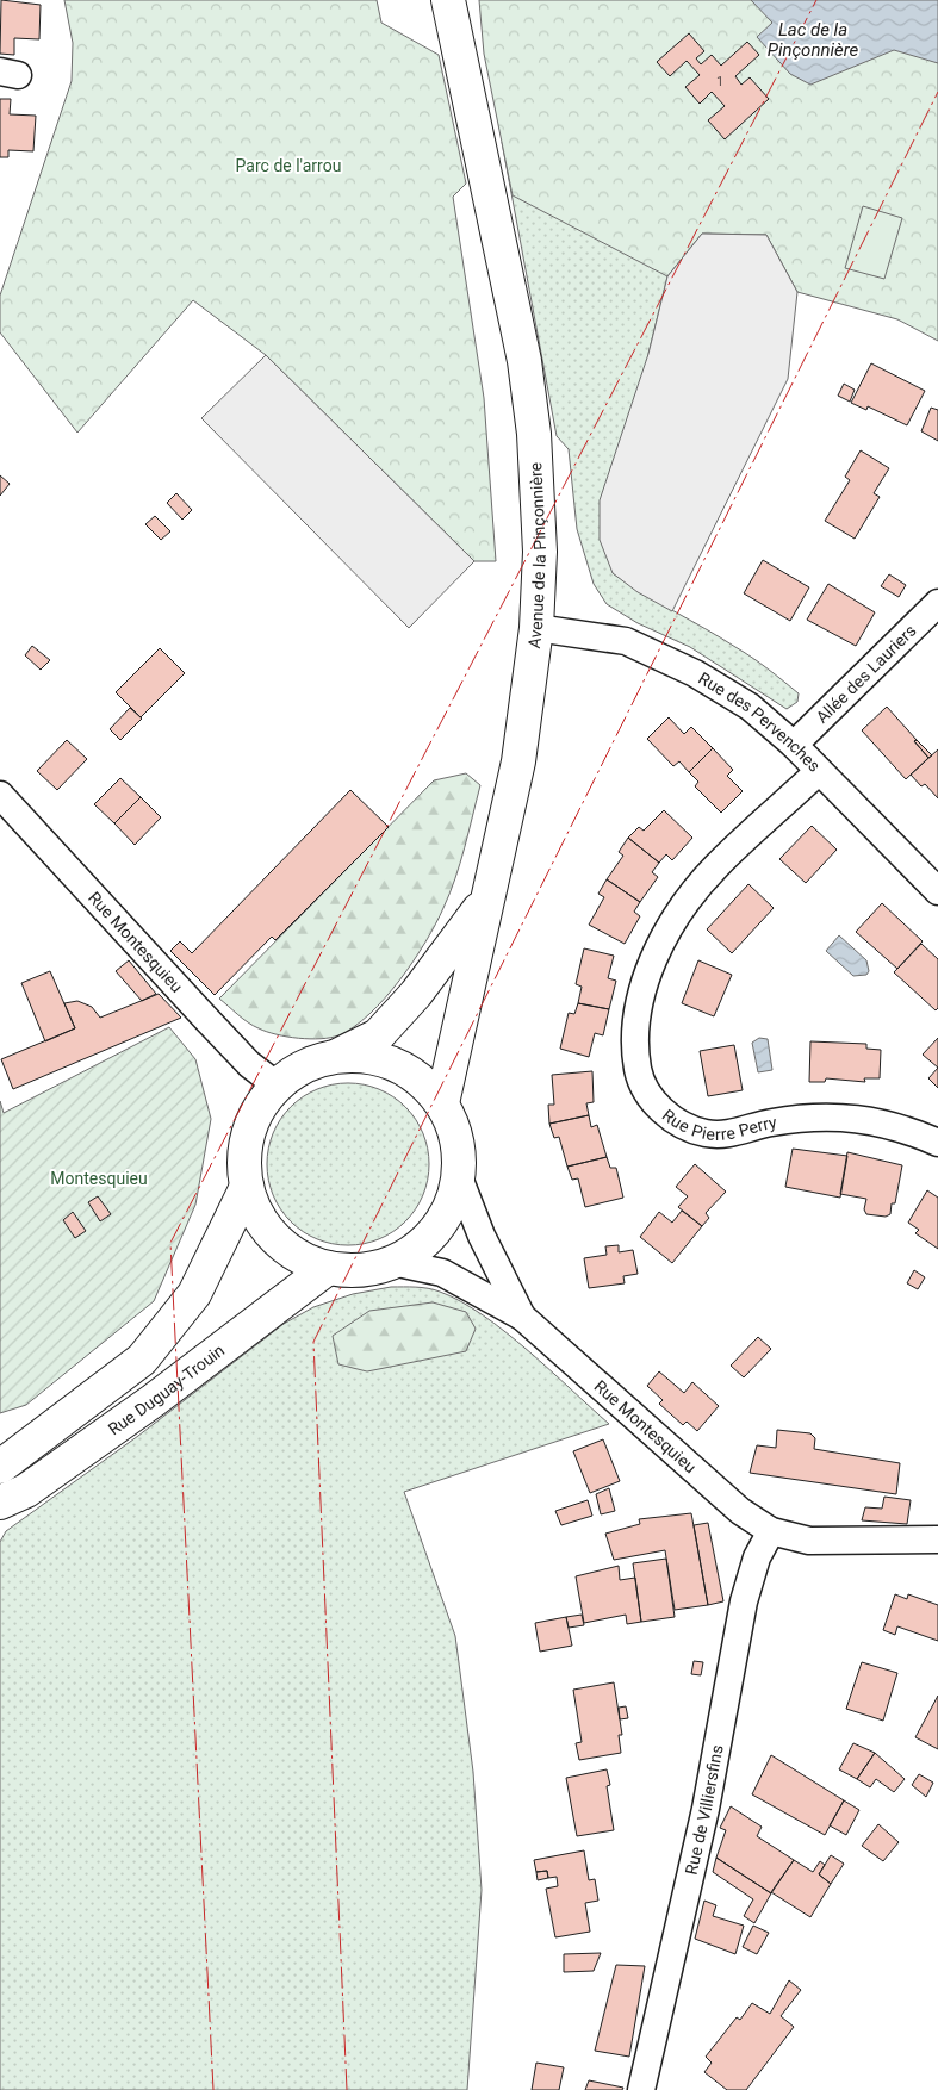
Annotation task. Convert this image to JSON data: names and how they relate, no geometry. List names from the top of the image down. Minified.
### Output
{"streets":{"main road":["Avenue de la Pinçonnière","Rue Duguay-Trouin"],"street":["Allée des Lauriers","Rue des Pervenches","Rue Montesquieu","Rue Pierre Perry","Rue de Villiersfins"]},"crossings":[["Avenue de la Pinçonnière","Rue des Pervenches"],["Allée des Lauriers","Rue des Pervenches"],["Rue des Pervenches","Rue Pierre Perry"],["Rue Montesquieu","Rue de Villiersfins"]],"water":["Lac de la Pinçonnière"],"parks":["Parc de l'arrou","Montesquieu"],"house_numbers":["1"]}
